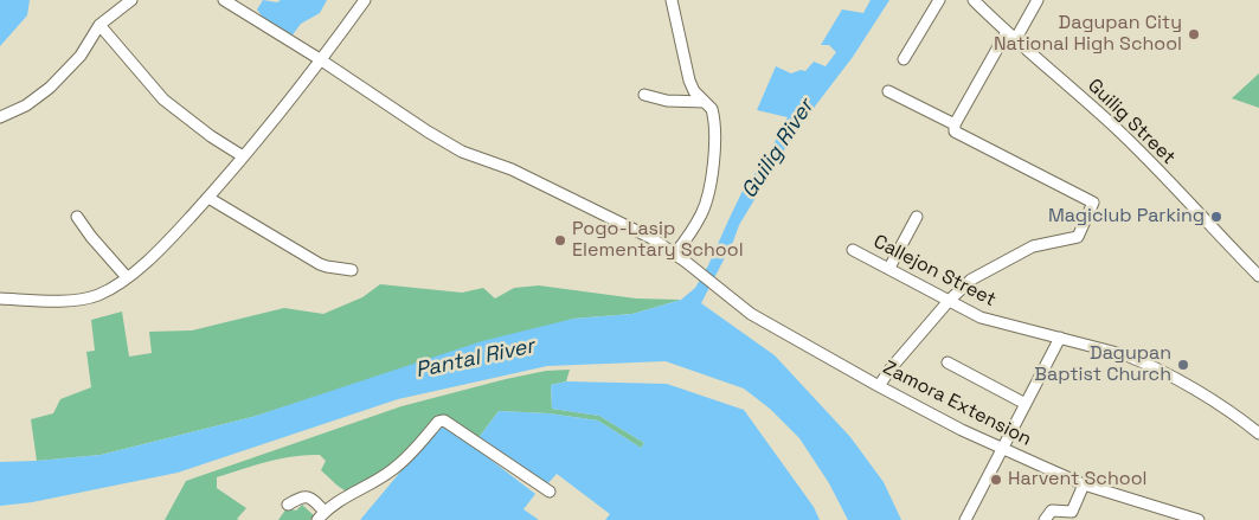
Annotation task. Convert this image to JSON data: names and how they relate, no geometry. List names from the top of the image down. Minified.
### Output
{"streets":{"street":["Guilig Street","Callejon Street","Zamora Extension"]},"water":["Guilig River","Pantal River"],"places":["Dagupan City National High School","Magiclub Parking","Pogo-Lasip Elementary School","Dagupan Baptist Church","Harvent School"]}
